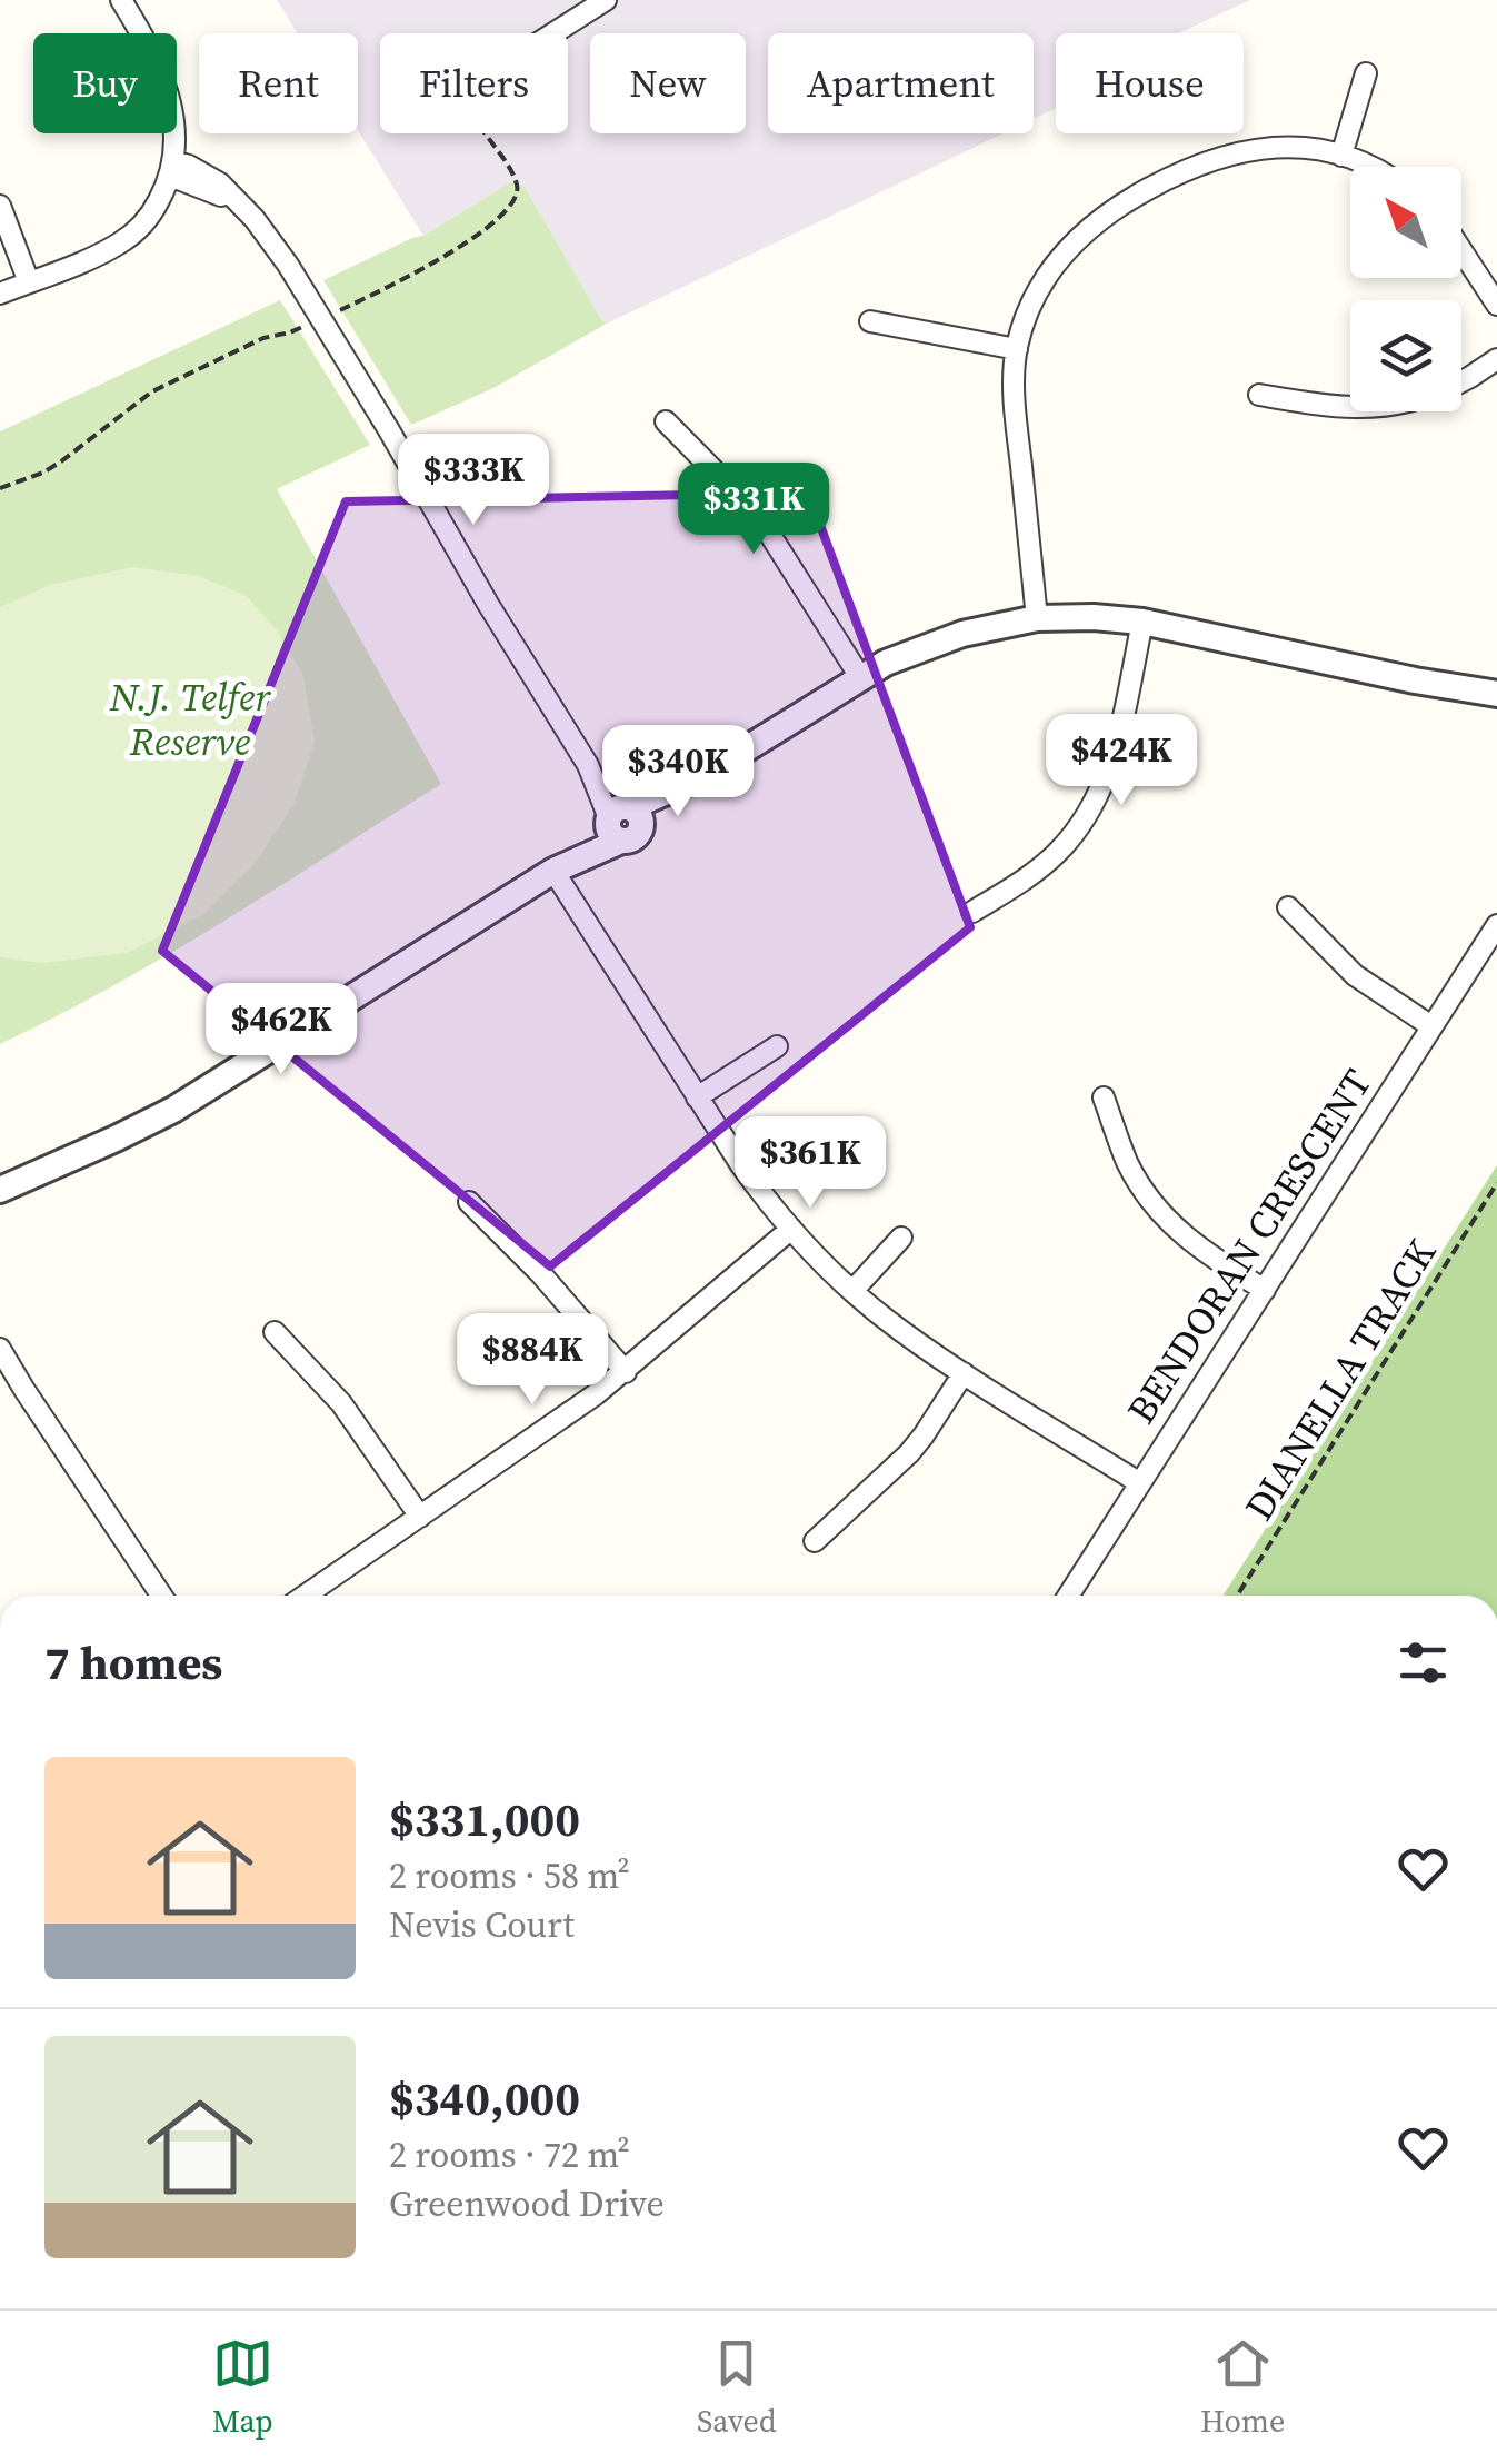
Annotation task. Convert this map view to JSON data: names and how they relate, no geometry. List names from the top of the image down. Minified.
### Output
{"streets":{"street":["BENDORAN CRESCENT"],"path":["DIANELLA TRACK"]},"parks":["N.J. Telfer Reserve"],"north":"top left","page":{"chip":["Buy","Rent","Filters","New","Apartment","House"],"price":["$333K","$331K","$424K","$340K","$462K","$361K","$884K"],"heading":"7 homes","list":[{"name":"$331,000","note":"2 rooms · 58 m² · Nevis Court"},{"name":"$340,000","note":"2 rooms · 72 m² · Greenwood Drive"}],"tabs":["Map","Saved","Home"]}}
